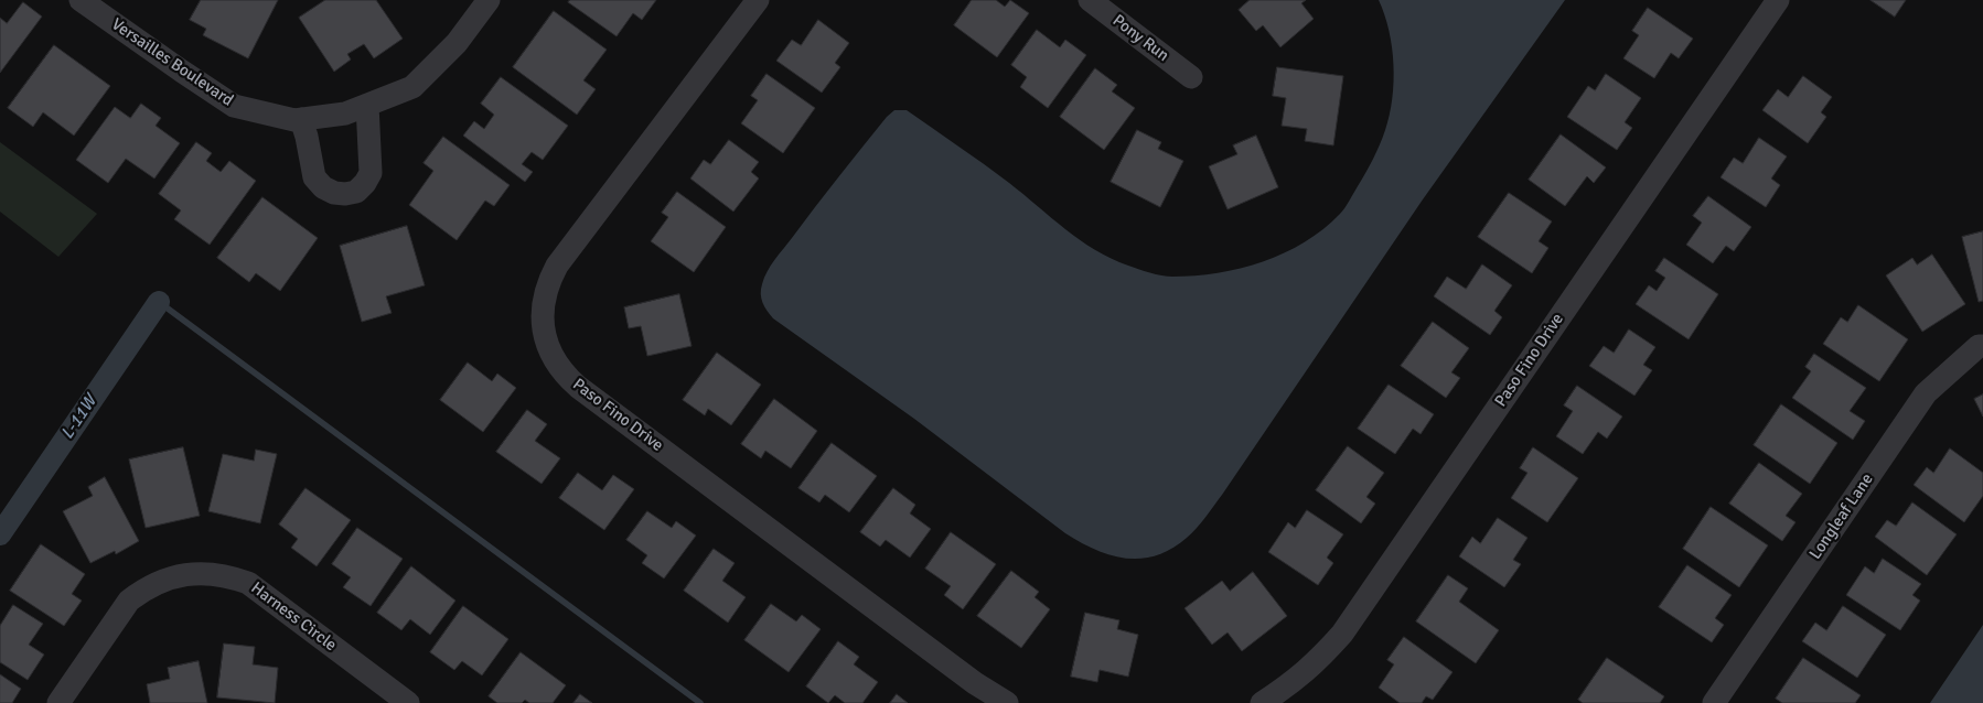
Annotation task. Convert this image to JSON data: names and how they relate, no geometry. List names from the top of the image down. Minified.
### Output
{"streets":{"street":["Pony Run","Versailles Boulevard","Paso Fino Drive","Longleaf Lane","Harness Circle"]},"water":["L-11W"]}
